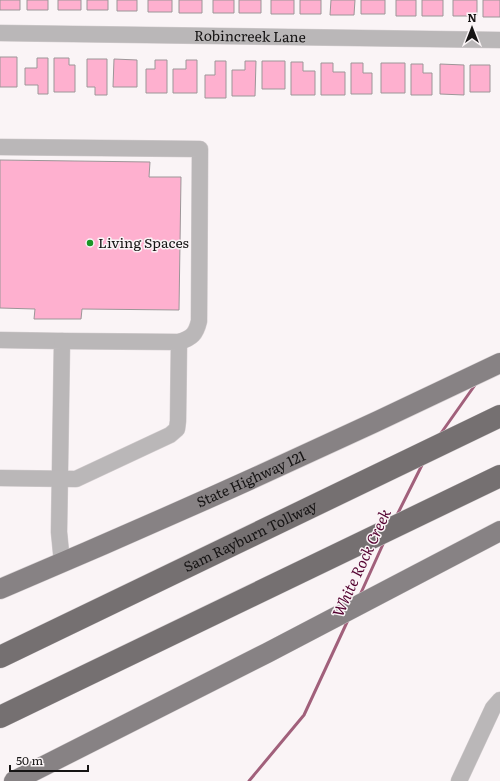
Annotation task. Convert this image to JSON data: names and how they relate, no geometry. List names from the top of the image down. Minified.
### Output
{"streets":{"highway":["Sam Rayburn Tollway"],"main road":["State Highway 121"],"street":["Robincreek Lane"]},"water":["White Rock Creek"],"places":["Living Spaces"],"scale_bar":"50 m","north":"top"}
